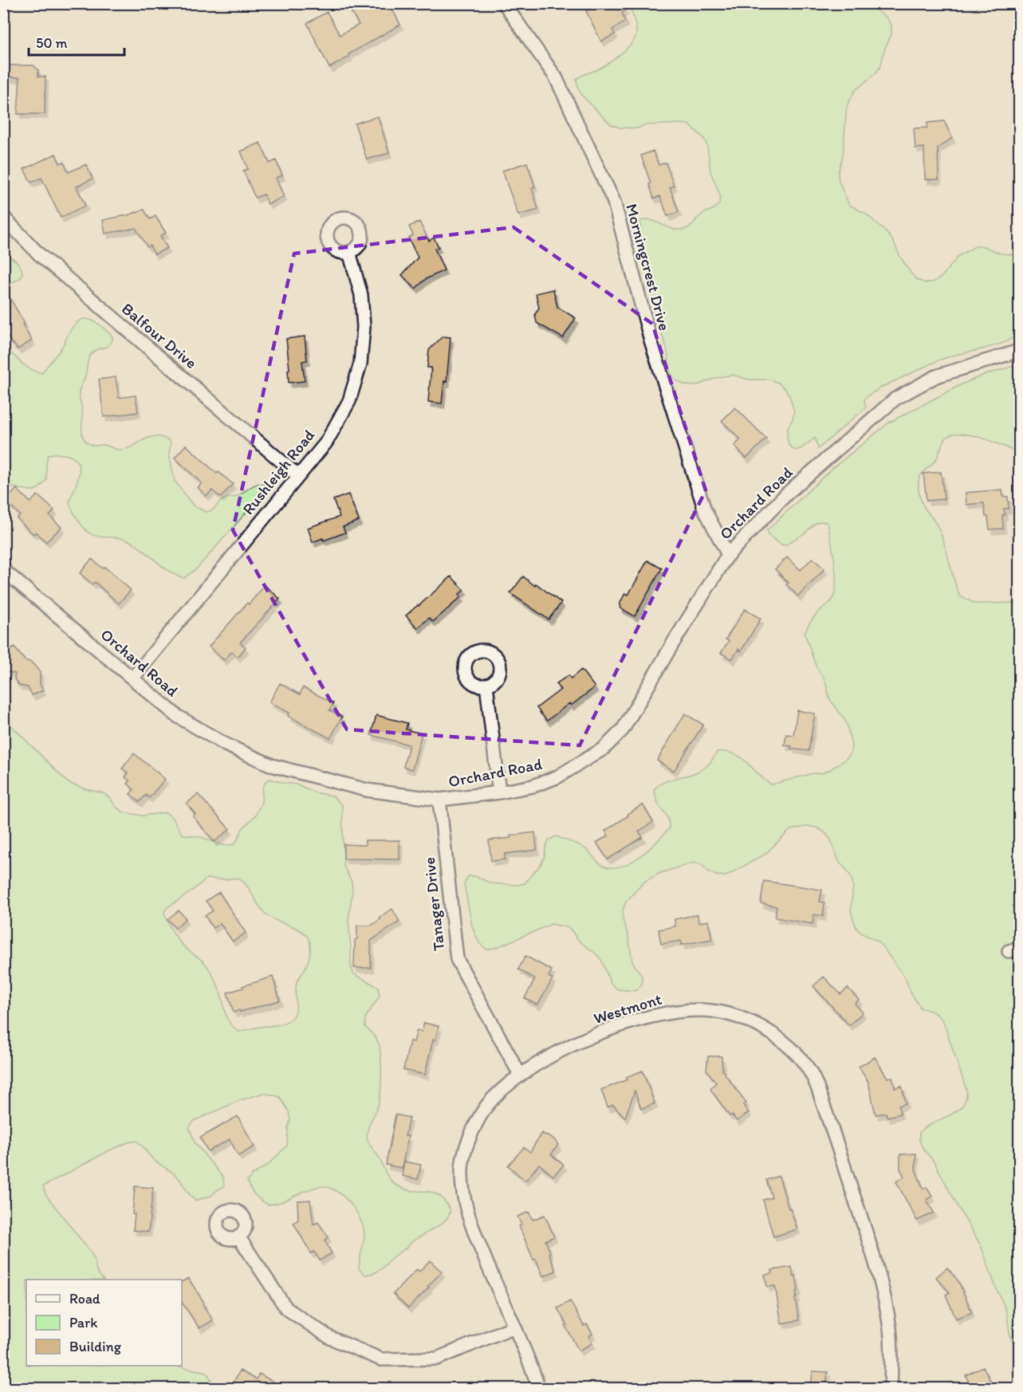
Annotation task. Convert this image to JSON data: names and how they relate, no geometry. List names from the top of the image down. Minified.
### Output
{"streets":{"street":["Morningcrest Drive","Balfour Drive","Rushleigh Road","Orchard Road","Tanager Drive","Westmont"]},"crossings":[["Morningcrest Drive","Orchard Road"],["Balfour Drive","Rushleigh Road"],["Rushleigh Road","Orchard Road"],["Orchard Road","Tanager Drive"],["Tanager Drive","Westmont"]],"legend":["Road","Park","Building"],"scale_bar":"50 m"}
